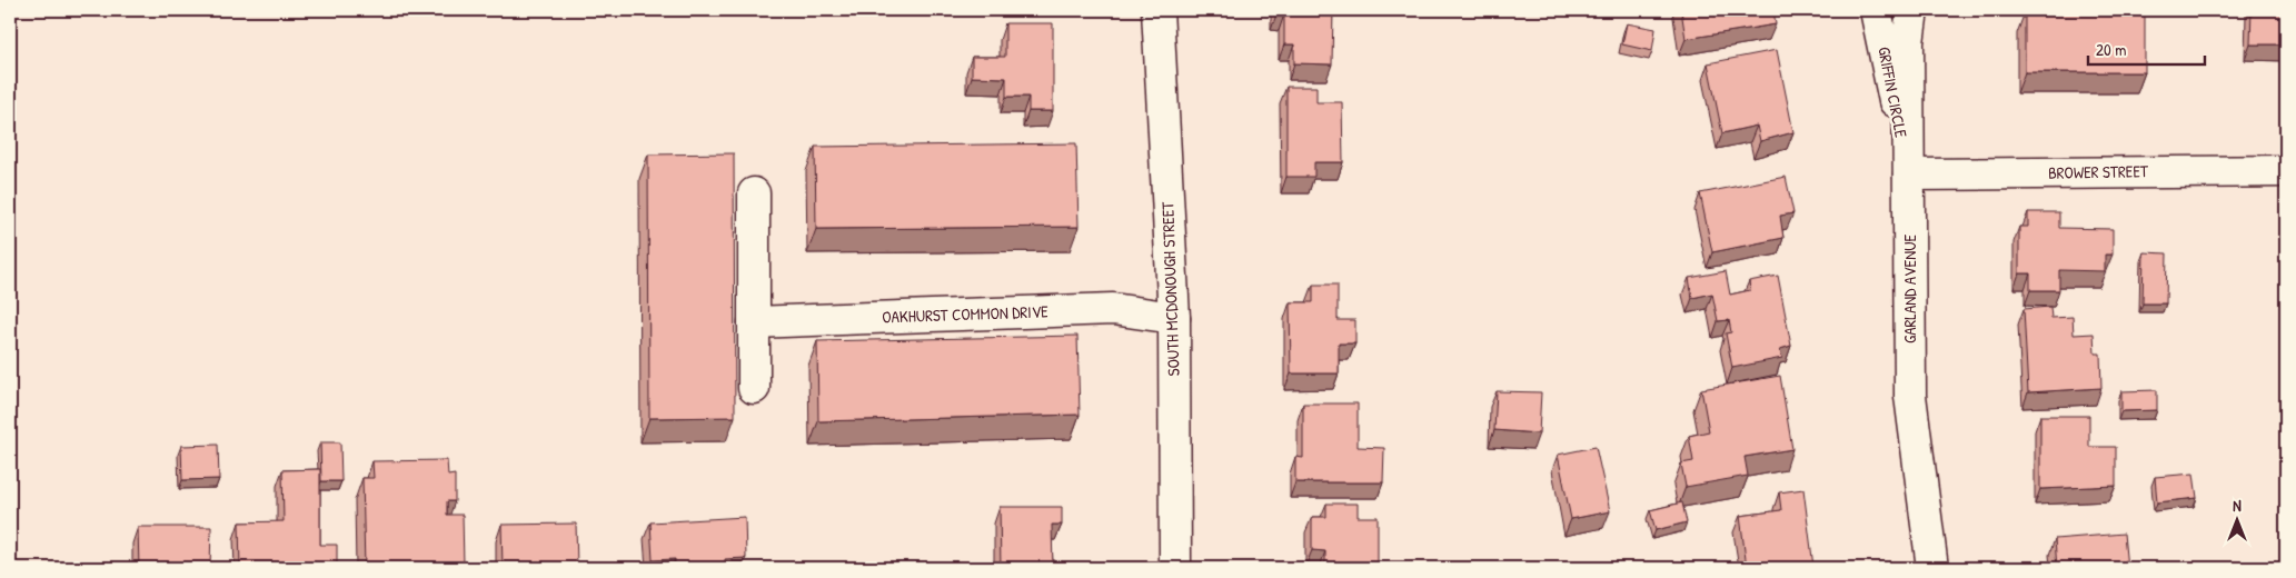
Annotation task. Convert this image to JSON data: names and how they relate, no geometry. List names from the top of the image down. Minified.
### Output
{"streets":{"street":["GRIFFIN CIRCLE","BROWER STREET","SOUTH MCDONOUGH STREET","GARLAND AVENUE","OAKHURST COMMON DRIVE"]},"crossings":[["GRIFFIN CIRCLE","BROWER STREET"],["GRIFFIN CIRCLE","GARLAND AVENUE"],["BROWER STREET","GARLAND AVENUE"],["SOUTH MCDONOUGH STREET","OAKHURST COMMON DRIVE"]],"scale_bar":"20 m","north":"top"}
